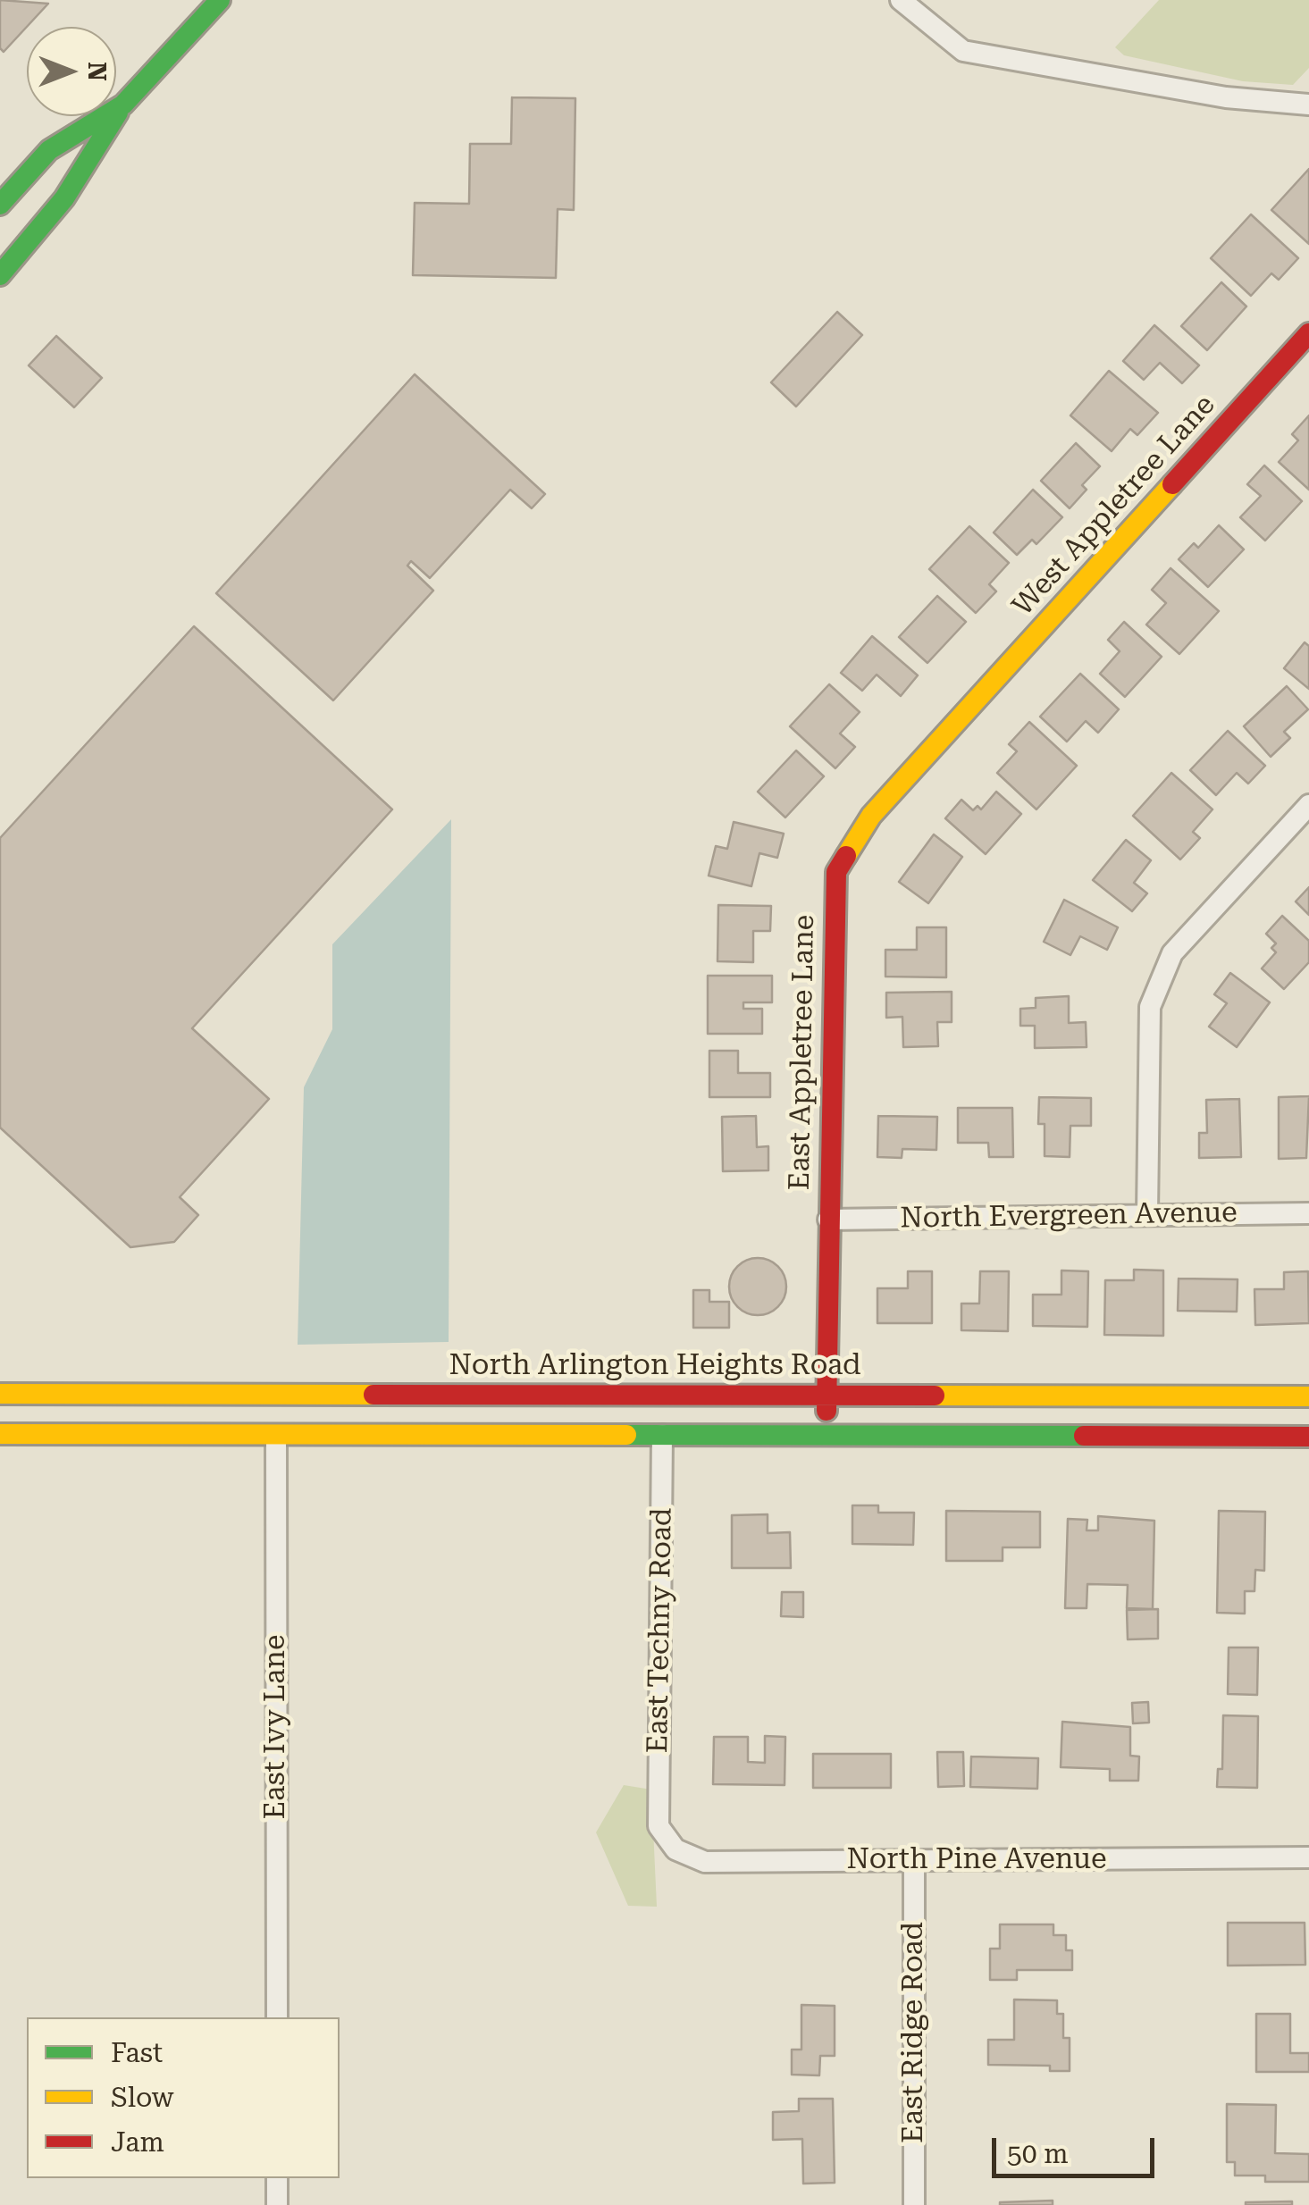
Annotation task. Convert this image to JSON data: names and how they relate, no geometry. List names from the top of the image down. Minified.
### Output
{"streets":{"main road":["West Appletree Lane","East Appletree Lane","North Arlington Heights Road"],"street":["North Evergreen Avenue","East Techny Road","East Ivy Lane","North Pine Avenue","East Ridge Road"]},"crossings":[["West Appletree Lane","East Appletree Lane"],["East Appletree Lane","North Evergreen Avenue"],["East Appletree Lane","North Arlington Heights Road"],["East Techny Road","North Pine Avenue"],["North Pine Avenue","East Ridge Road"]],"legend":["Fast","Slow","Jam"],"scale_bar":"50 m","north":"right"}
